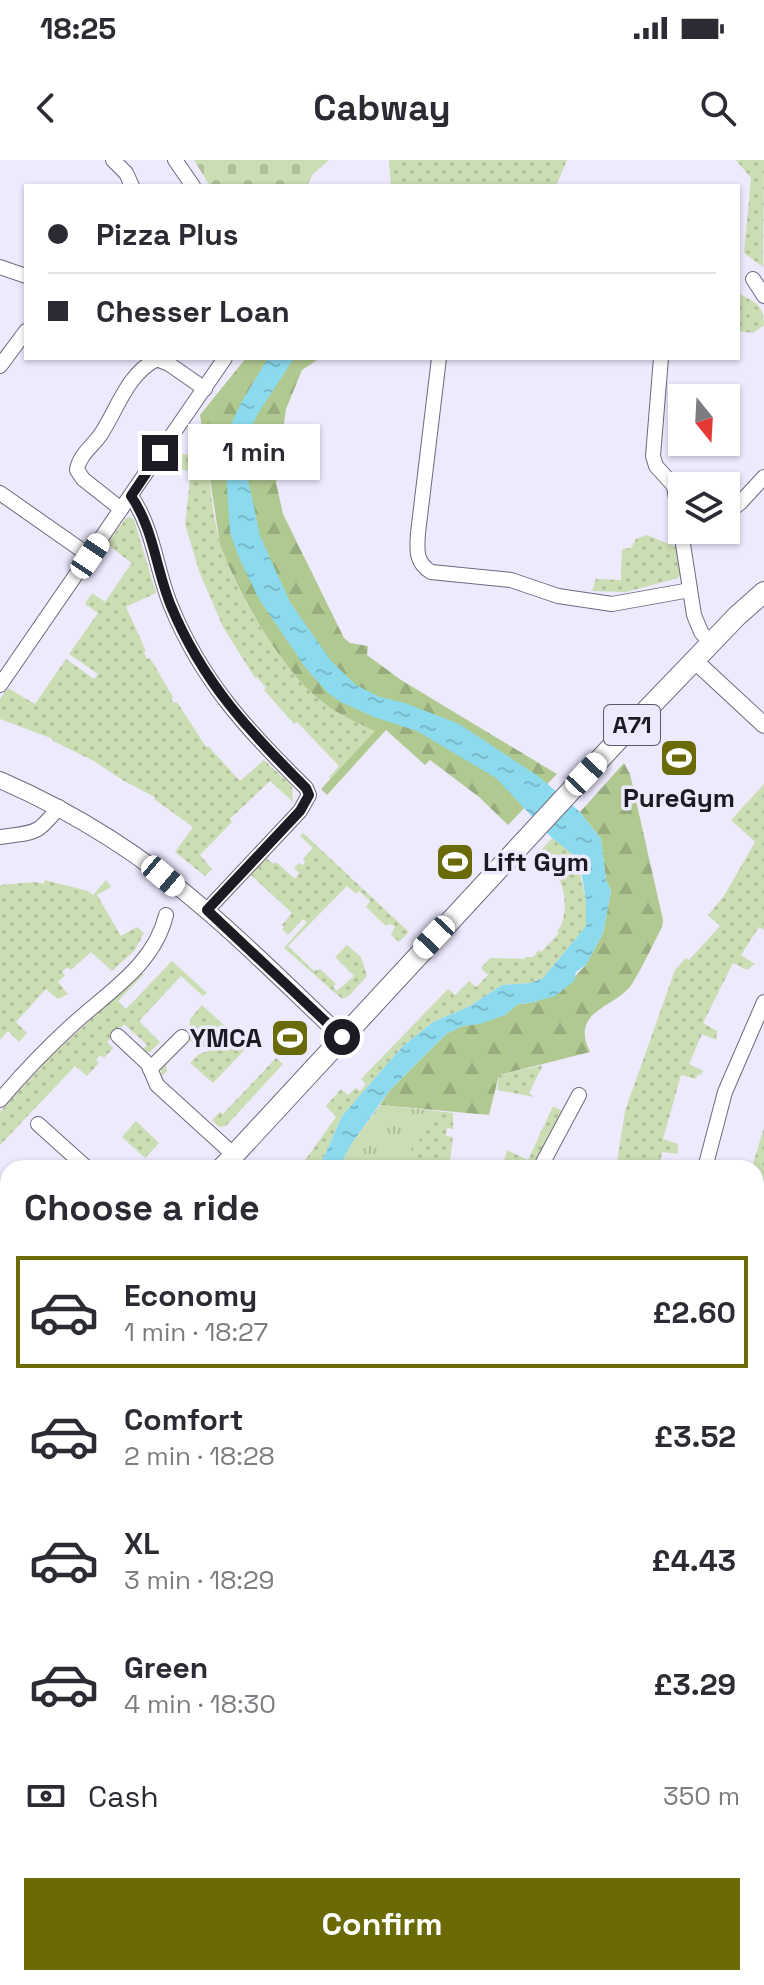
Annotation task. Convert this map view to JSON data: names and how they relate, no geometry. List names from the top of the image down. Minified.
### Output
{"streets":{"main road":["A71"]},"places":{"sports":["PureGym","Lift Gym","YMCA"]},"north":"bottom","page":{"status":"18:25","header":"Cabway","banner":["Pizza Plus","Chesser Loan"],"bubble":"1 min","heading":"Choose a ride","list":[{"name":"Economy","note":"1 min · 18:27","value":"£2.60"},{"name":"Comfort","note":"2 min · 18:28","value":"£3.52"},{"name":"XL","note":"3 min · 18:29","value":"£4.43"},{"name":"Green","note":"4 min · 18:30","value":"£3.29"}],"pay":["Cash","350 m"],"buttons":"Confirm"}}
